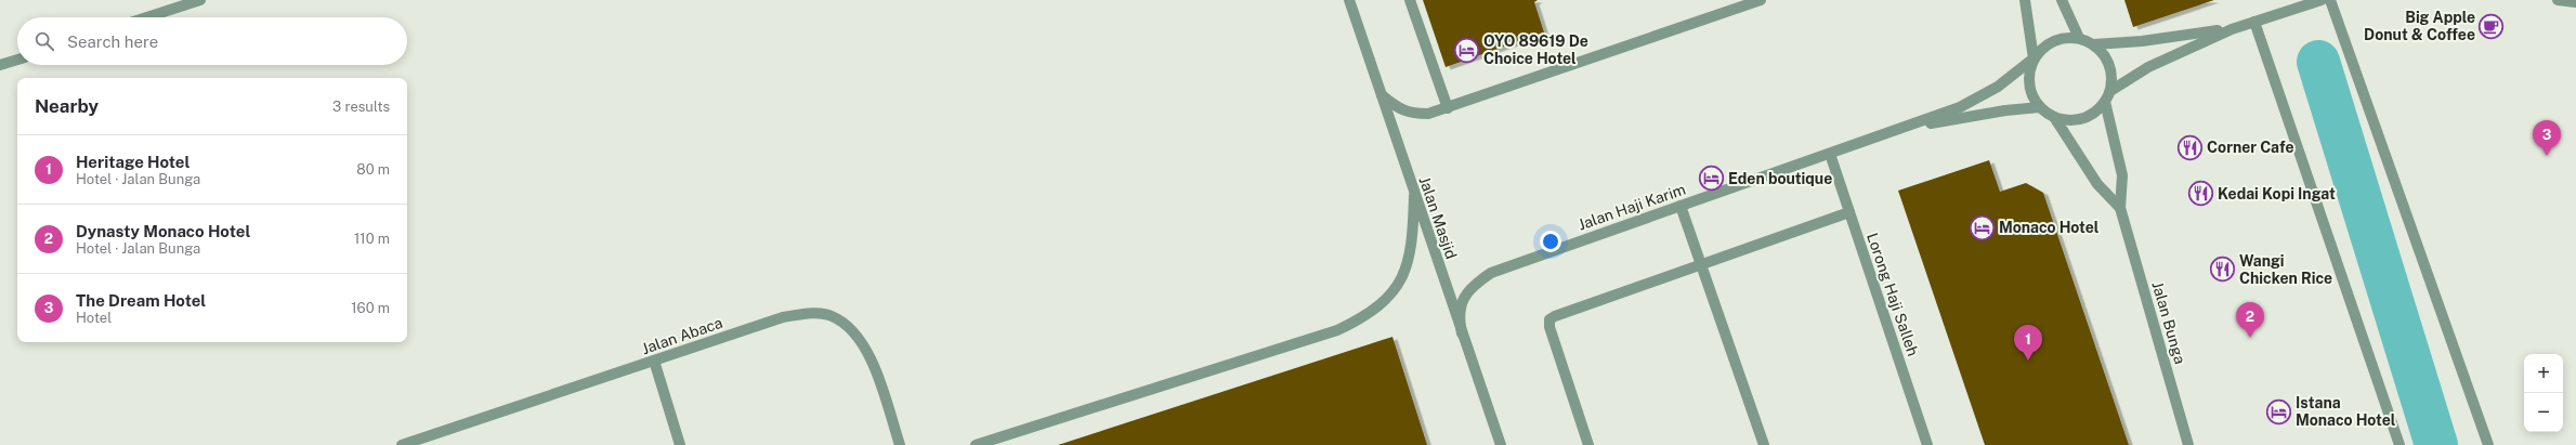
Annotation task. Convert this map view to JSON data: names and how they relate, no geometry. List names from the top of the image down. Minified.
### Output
{"streets":{"street":["Jalan Haji Karim","Jalan Masjid","Lorong Haji Salleh","Jalan Bunga","Jalan Abaca"]},"crossings":[["Jalan Haji Karim","Jalan Masjid"],["Jalan Haji Karim","Lorong Haji Salleh"]],"places":{"cafe":["Big Apple Donut & Coffee"],"hotel":["OYO 89619 De Choice Hotel","Eden boutique","Monaco Hotel","Istana Monaco Hotel"],"restaurant":["Corner Cafe","Kedai Kopi Ingat","Wangi Chicken Rice"]},"page":{"search":"Search here","heading":["Nearby","3 results"],"pins":["3","2","1"],"list":[{"mark":"1","name":"Heritage Hotel","note":"Hotel · Jalan Bunga","value":"80 m"},{"mark":"2","name":"Dynasty Monaco Hotel","note":"Hotel · Jalan Bunga","value":"110 m"},{"mark":"3","name":"The Dream Hotel","note":"Hotel","value":"160 m"}],"map_buttons":["+","−"]}}
